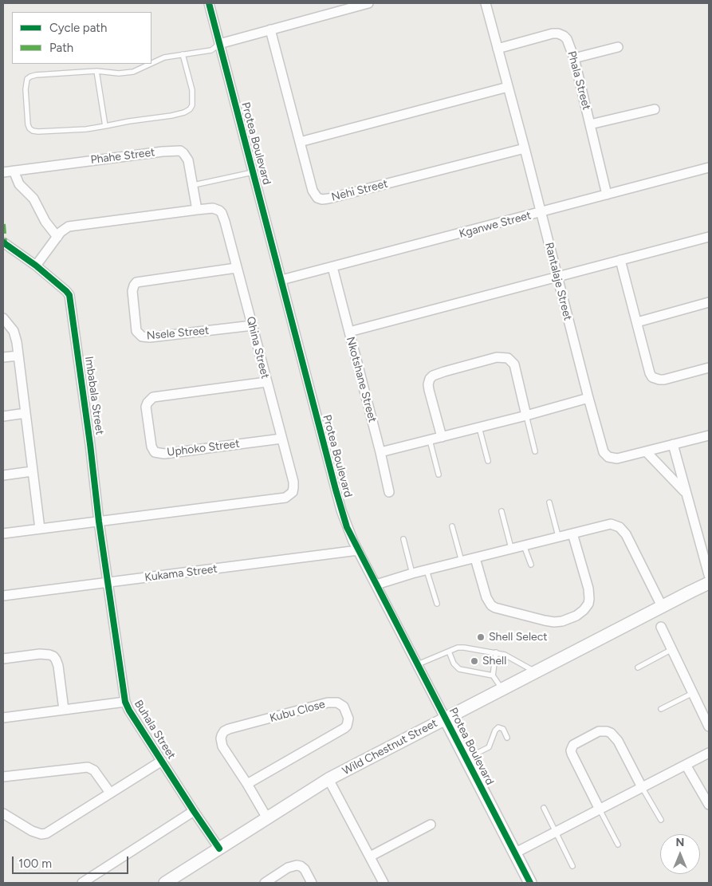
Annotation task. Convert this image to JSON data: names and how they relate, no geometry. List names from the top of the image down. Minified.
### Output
{"streets":{"street":["Phala Street","Protea Boulevard","Phahe Street","Nehi Street","Kganwe Street","Rantalaje Street","Nsele Street","Qhina Street","Nkotshane Street","Imbabala Street","Uphoko Street","Kukama Street","Kubu Close","Buhala Street","Wild Chestnut Street"]},"crossings":[["Phala Street","Kganwe Street"],["Phala Street","Rantalaje Street"],["Protea Boulevard","Kganwe Street"],["Protea Boulevard","Kukama Street"],["Protea Boulevard","Wild Chestnut Street"],["Phahe Street","Qhina Street"],["Nehi Street","Rantalaje Street"],["Kganwe Street","Rantalaje Street"],["Kganwe Street","Nkotshane Street"],["Nsele Street","Qhina Street"],["Qhina Street","Imbabala Street"],["Qhina Street","Uphoko Street"],["Imbabala Street","Kukama Street"],["Imbabala Street","Buhala Street"],["Kukama Street","Buhala Street"],["Kubu Close","Wild Chestnut Street"],["Buhala Street","Wild Chestnut Street"]],"places":["Shell Select","Shell"],"legend":["Cycle path","Path"],"scale_bar":"100 m","north":"top"}
